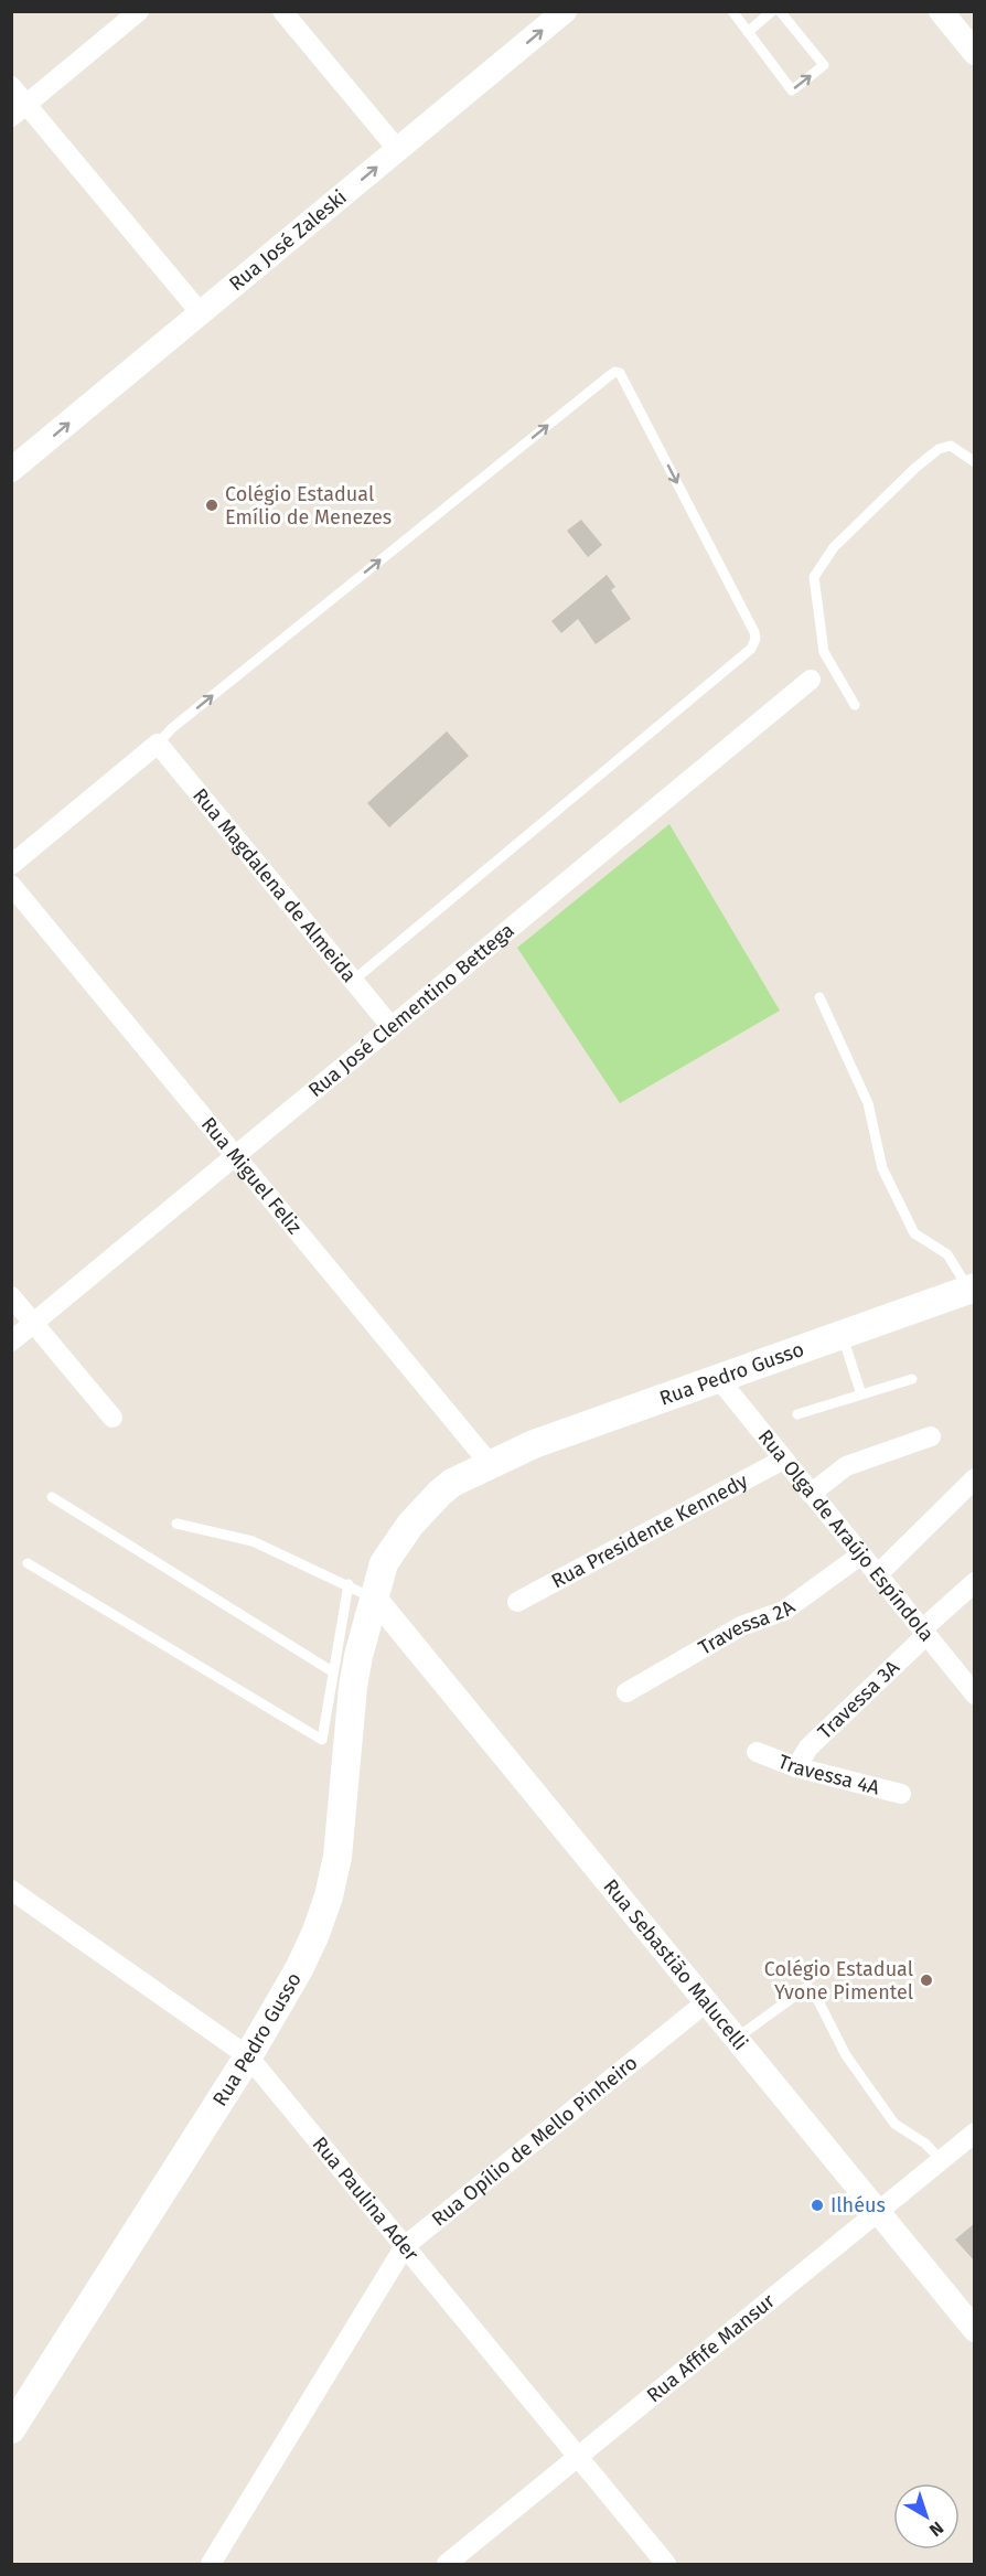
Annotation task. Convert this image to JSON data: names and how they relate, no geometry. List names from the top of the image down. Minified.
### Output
{"streets":{"main road":["Rua Pedro Gusso"],"street":["Rua José Zaleski","Rua Magdalena de Almeida","Rua José Clementino Bettega","Rua Miguel Feliz","Rua Presidente Kennedy","Rua Olga de Araújo Espíndola","Travessa 2A","Travessa 3A","Travessa 4A","Rua Sebastião Malucelli","Rua Opílio de Mello Pinheiro","Rua Paulina Ader","Rua Affife Mansur"]},"crossings":[["Rua Magdalena de Almeida","Rua José Clementino Bettega"],["Rua José Clementino Bettega","Rua Miguel Feliz"],["Rua Miguel Feliz","Rua Pedro Gusso"],["Rua Pedro Gusso","Rua Olga de Araújo Espíndola"],["Rua Pedro Gusso","Rua Sebastião Malucelli"],["Rua Pedro Gusso","Rua Paulina Ader"],["Rua Presidente Kennedy","Rua Olga de Araújo Espíndola"],["Rua Olga de Araújo Espíndola","Travessa 2A"],["Rua Olga de Araújo Espíndola","Travessa 3A"],["Travessa 3A","Travessa 4A"],["Rua Sebastião Malucelli","Rua Opílio de Mello Pinheiro"],["Rua Sebastião Malucelli","Rua Affife Mansur"],["Rua Opílio de Mello Pinheiro","Rua Paulina Ader"],["Rua Paulina Ader","Rua Affife Mansur"]],"one_way":["Rua José Zaleski"],"places":["Colégio Estadual Emílio de Menezes","Colégio Estadual Yvone Pimentel","Ilhéus"],"north":"bottom right"}
